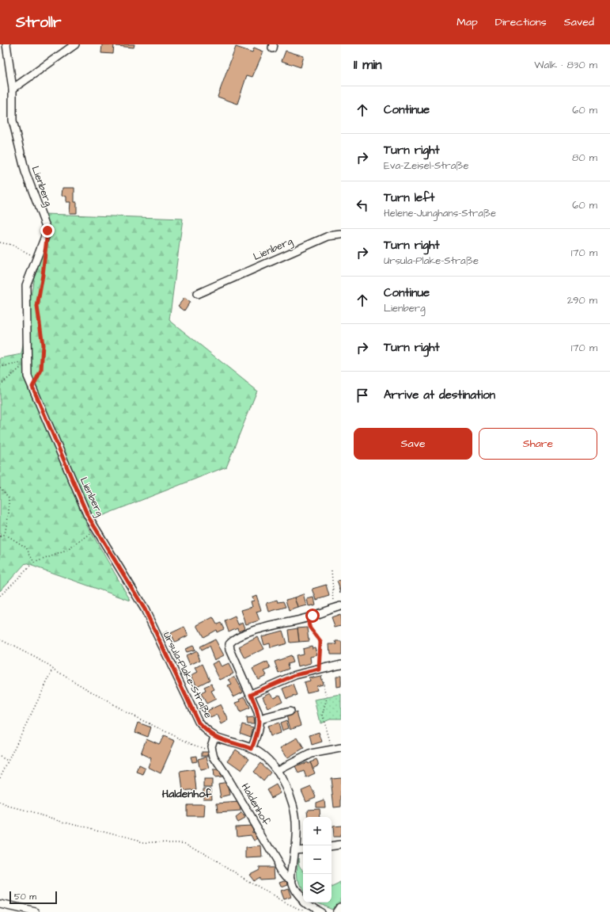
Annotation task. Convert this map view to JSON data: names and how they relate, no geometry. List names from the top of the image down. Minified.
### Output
{"streets":{"street":["Lienberg","Ursula-Plake-Straße","Haldenhof"]},"crossings":[["Lienberg","Ursula-Plake-Straße"],["Ursula-Plake-Straße","Haldenhof"]],"districts":["Haldenhof"],"scale_bar":"50 m","page":{"header":"Strollr","nav":["Map","Directions","Saved"],"heading":["11 min","Walk · 830 m"],"list":[["Continue","60 m"],["Turn right","Eva-Zeisel-Straße","80 m"],["Turn left","Helene-Junghans-Straße","60 m"],["Turn right","Ursula-Plake-Straße","170 m"],["Continue","Lienberg","290 m"],["Turn right","170 m"],"Arrive at destination"],"buttons":["Save","Share"],"map_buttons":["+","−"],"scale":"50 m"}}
